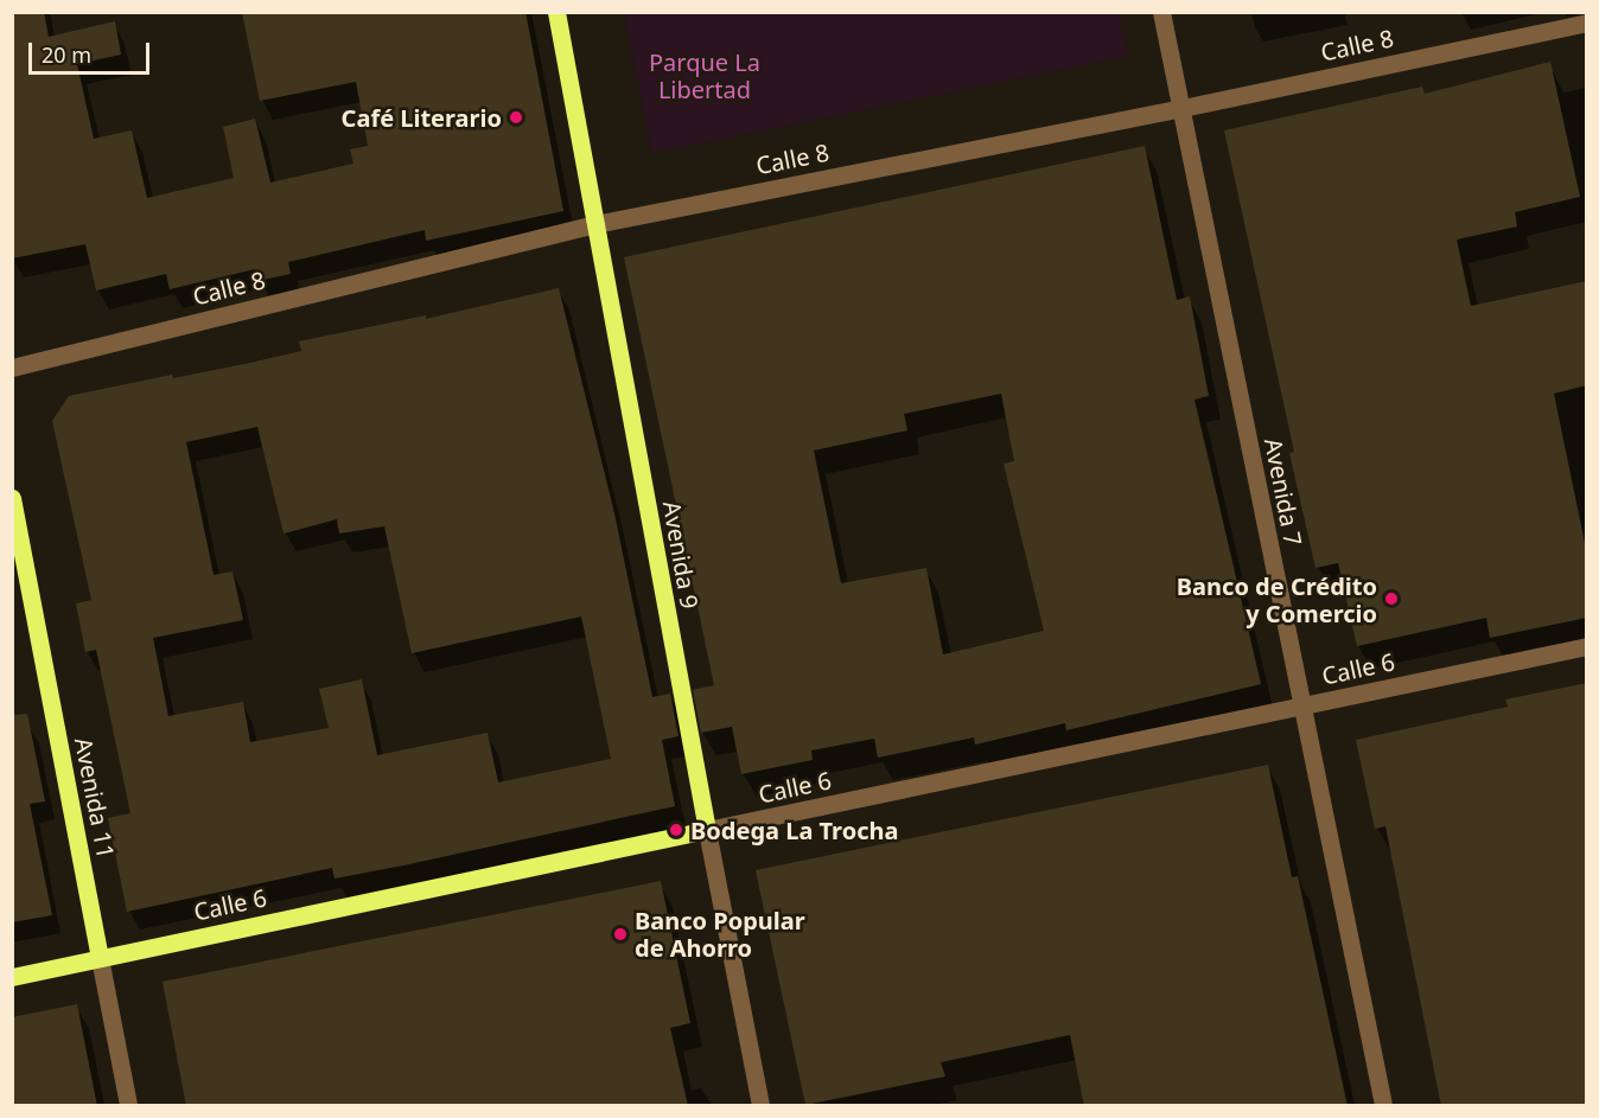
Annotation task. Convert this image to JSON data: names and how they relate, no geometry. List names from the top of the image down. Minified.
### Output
{"streets":{"main road":["Avenida 9","Calle 6","Avenida 11"],"street":["Calle 8","Avenida 7"]},"crossings":[["Calle 8","Avenida 7"],["Calle 8","Avenida 9"],["Avenida 7","Calle 6"],["Avenida 9","Calle 6"],["Calle 6","Avenida 11"]],"parks":["Parque La Libertad"],"places":["Café Literario","Banco de Crédito y Comercio","Bodega La Trocha","Banco Popular de Ahorro"],"scale_bar":"20 m"}
